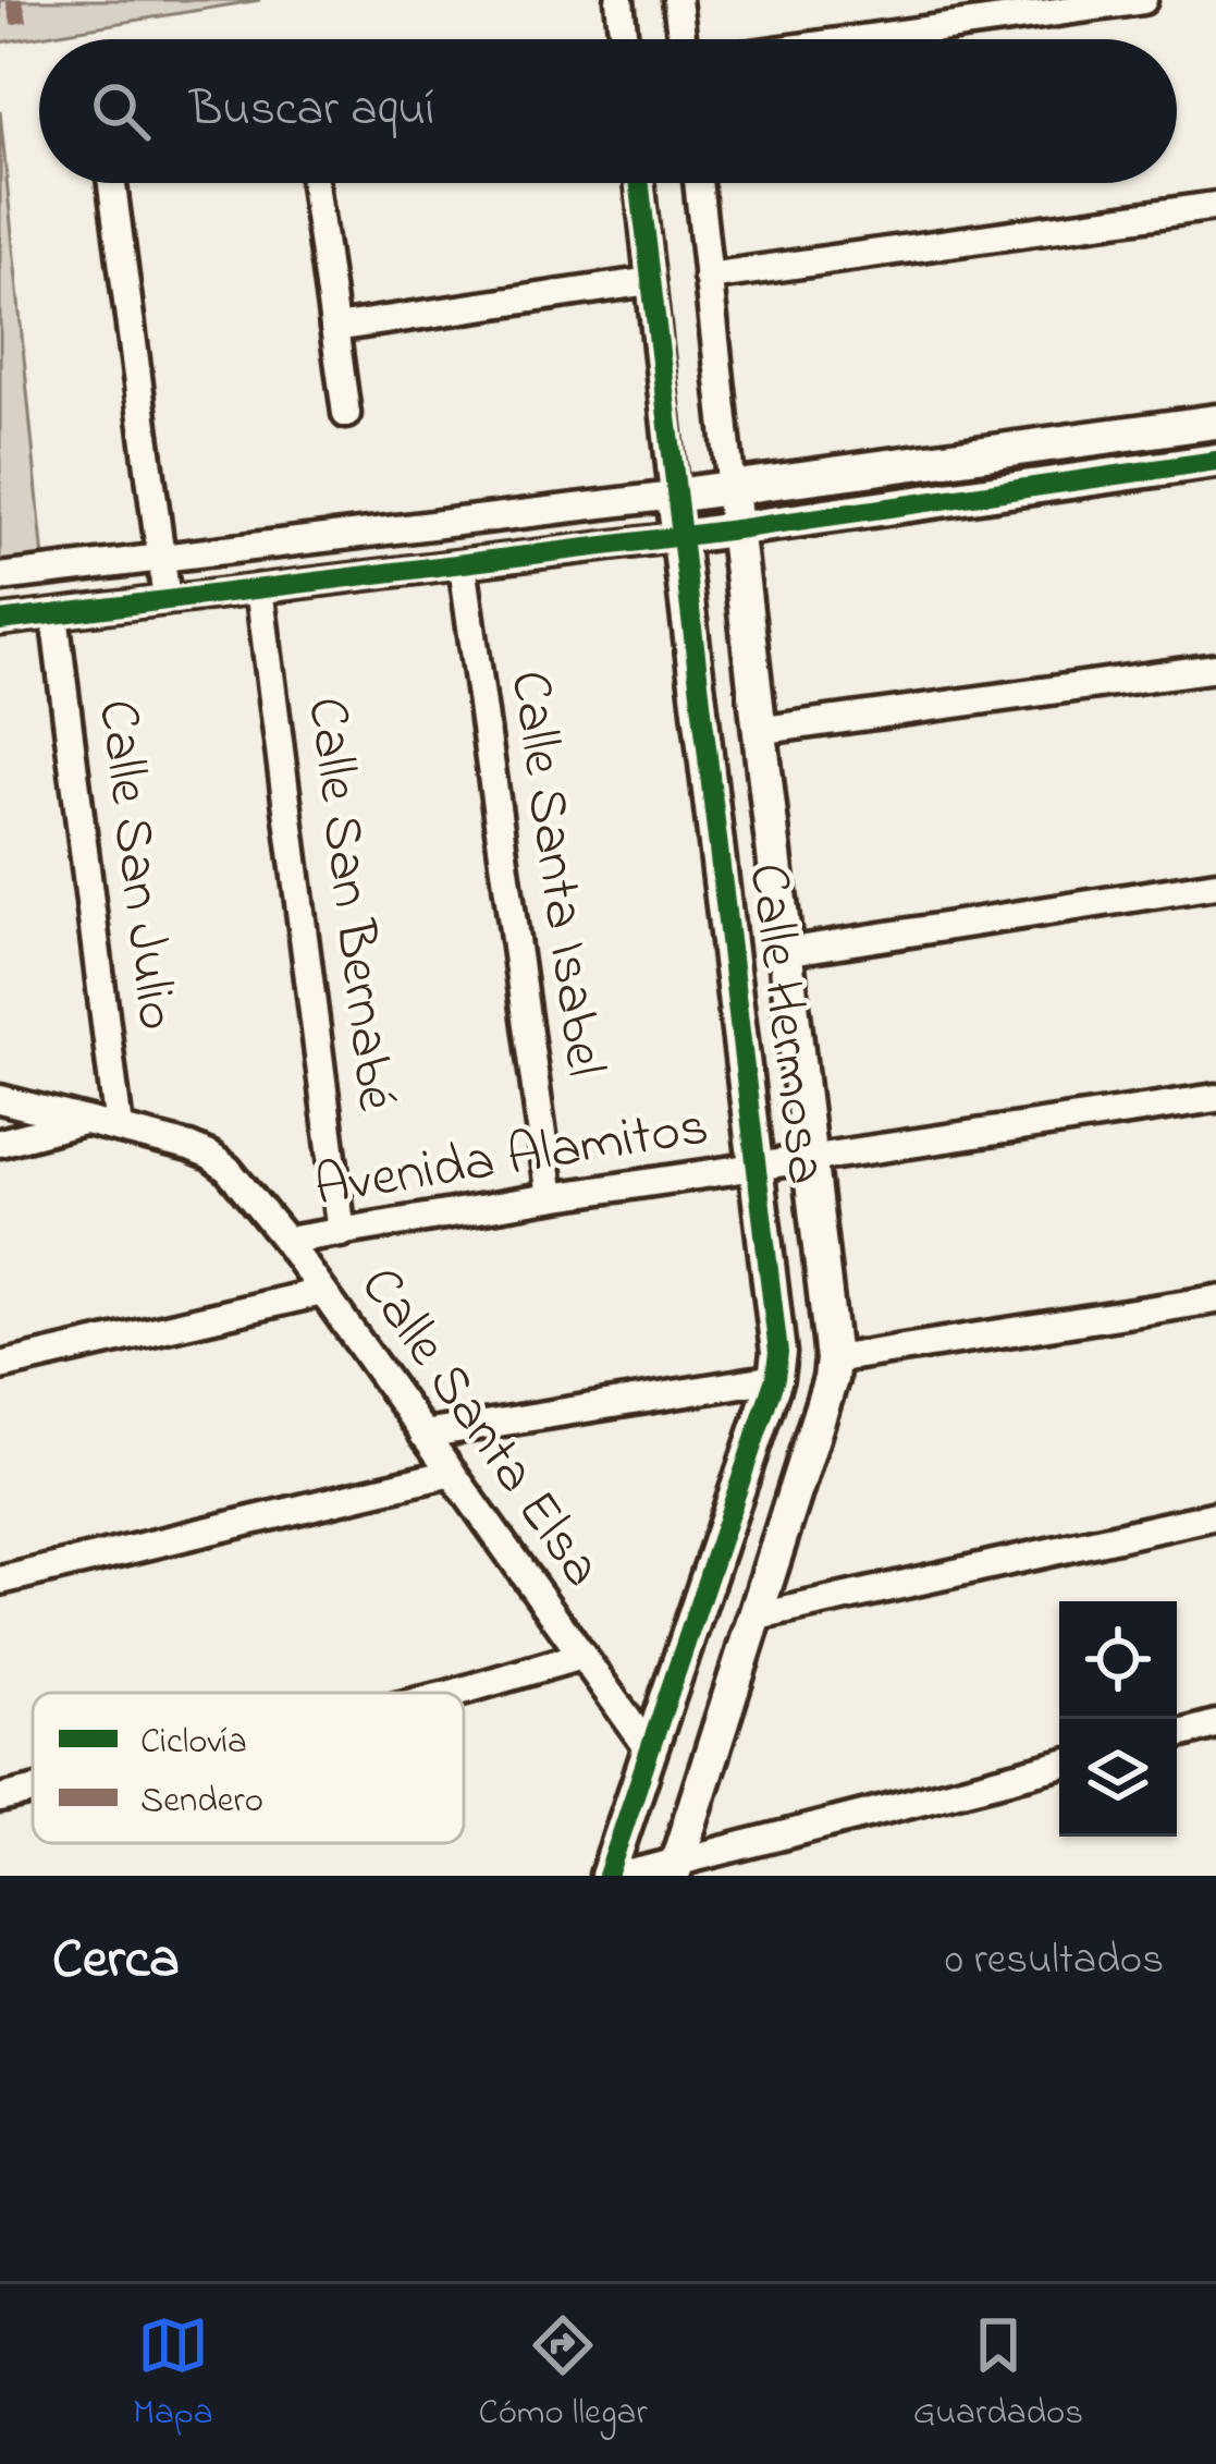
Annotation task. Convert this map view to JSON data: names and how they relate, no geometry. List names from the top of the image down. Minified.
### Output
{"streets":{"street":["Calle San Julio","Calle Santa Isabel","Calle San Bernabé","Calle Hermosa","Avenida Alamitos","Calle Santa Elsa"]},"crossings":[["Calle San Julio","Calle Santa Elsa"],["Calle Santa Isabel","Avenida Alamitos"],["Calle San Bernabé","Avenida Alamitos"],["Calle Hermosa","Avenida Alamitos"],["Calle Hermosa","Calle Santa Elsa"],["Avenida Alamitos","Calle Santa Elsa"]],"legend":["Ciclovía","Sendero"],"page":{"search":"Buscar aquí","heading":["Cerca","0 resultados"],"nav":["Mapa","Cómo llegar","Guardados"]}}
